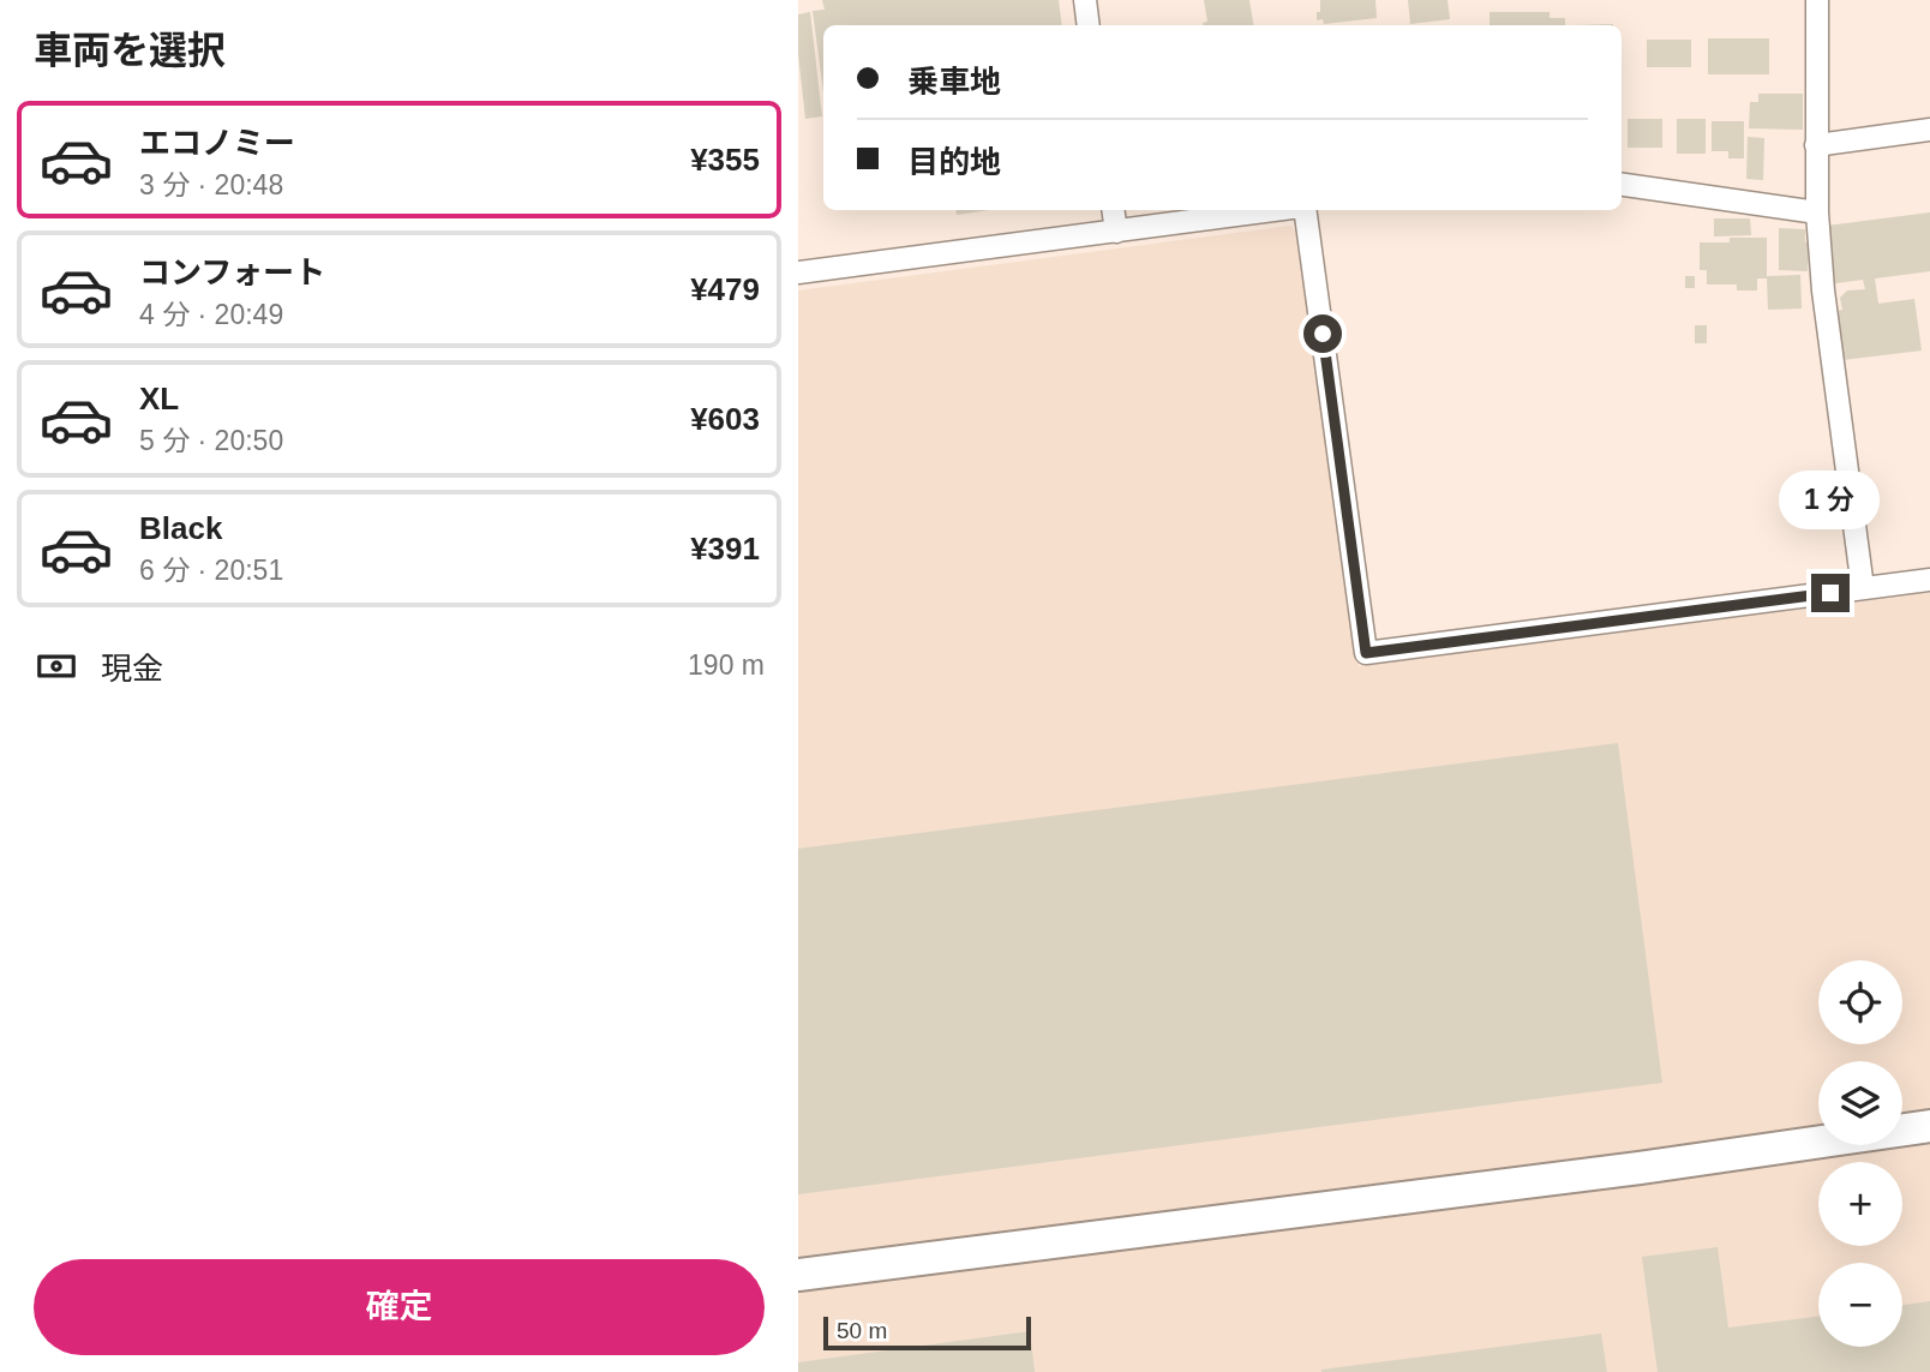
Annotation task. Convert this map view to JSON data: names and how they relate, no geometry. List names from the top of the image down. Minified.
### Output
{"scale_bar":"50 m","page":{"heading":"車両を選択","banner":["乗車地","目的地"],"list":[{"name":"エコノミー","note":"3 分 · 20:48","value":"¥355"},{"name":"コンフォート","note":"4 分 · 20:49","value":"¥479"},{"name":"XL","note":"5 分 · 20:50","value":"¥603"},{"name":"Black","note":"6 分 · 20:51","value":"¥391"}],"bubble":"1 分","pay":["現金","190 m"],"map_buttons":["+","−"],"buttons":"確定","scale":"50 m"}}
